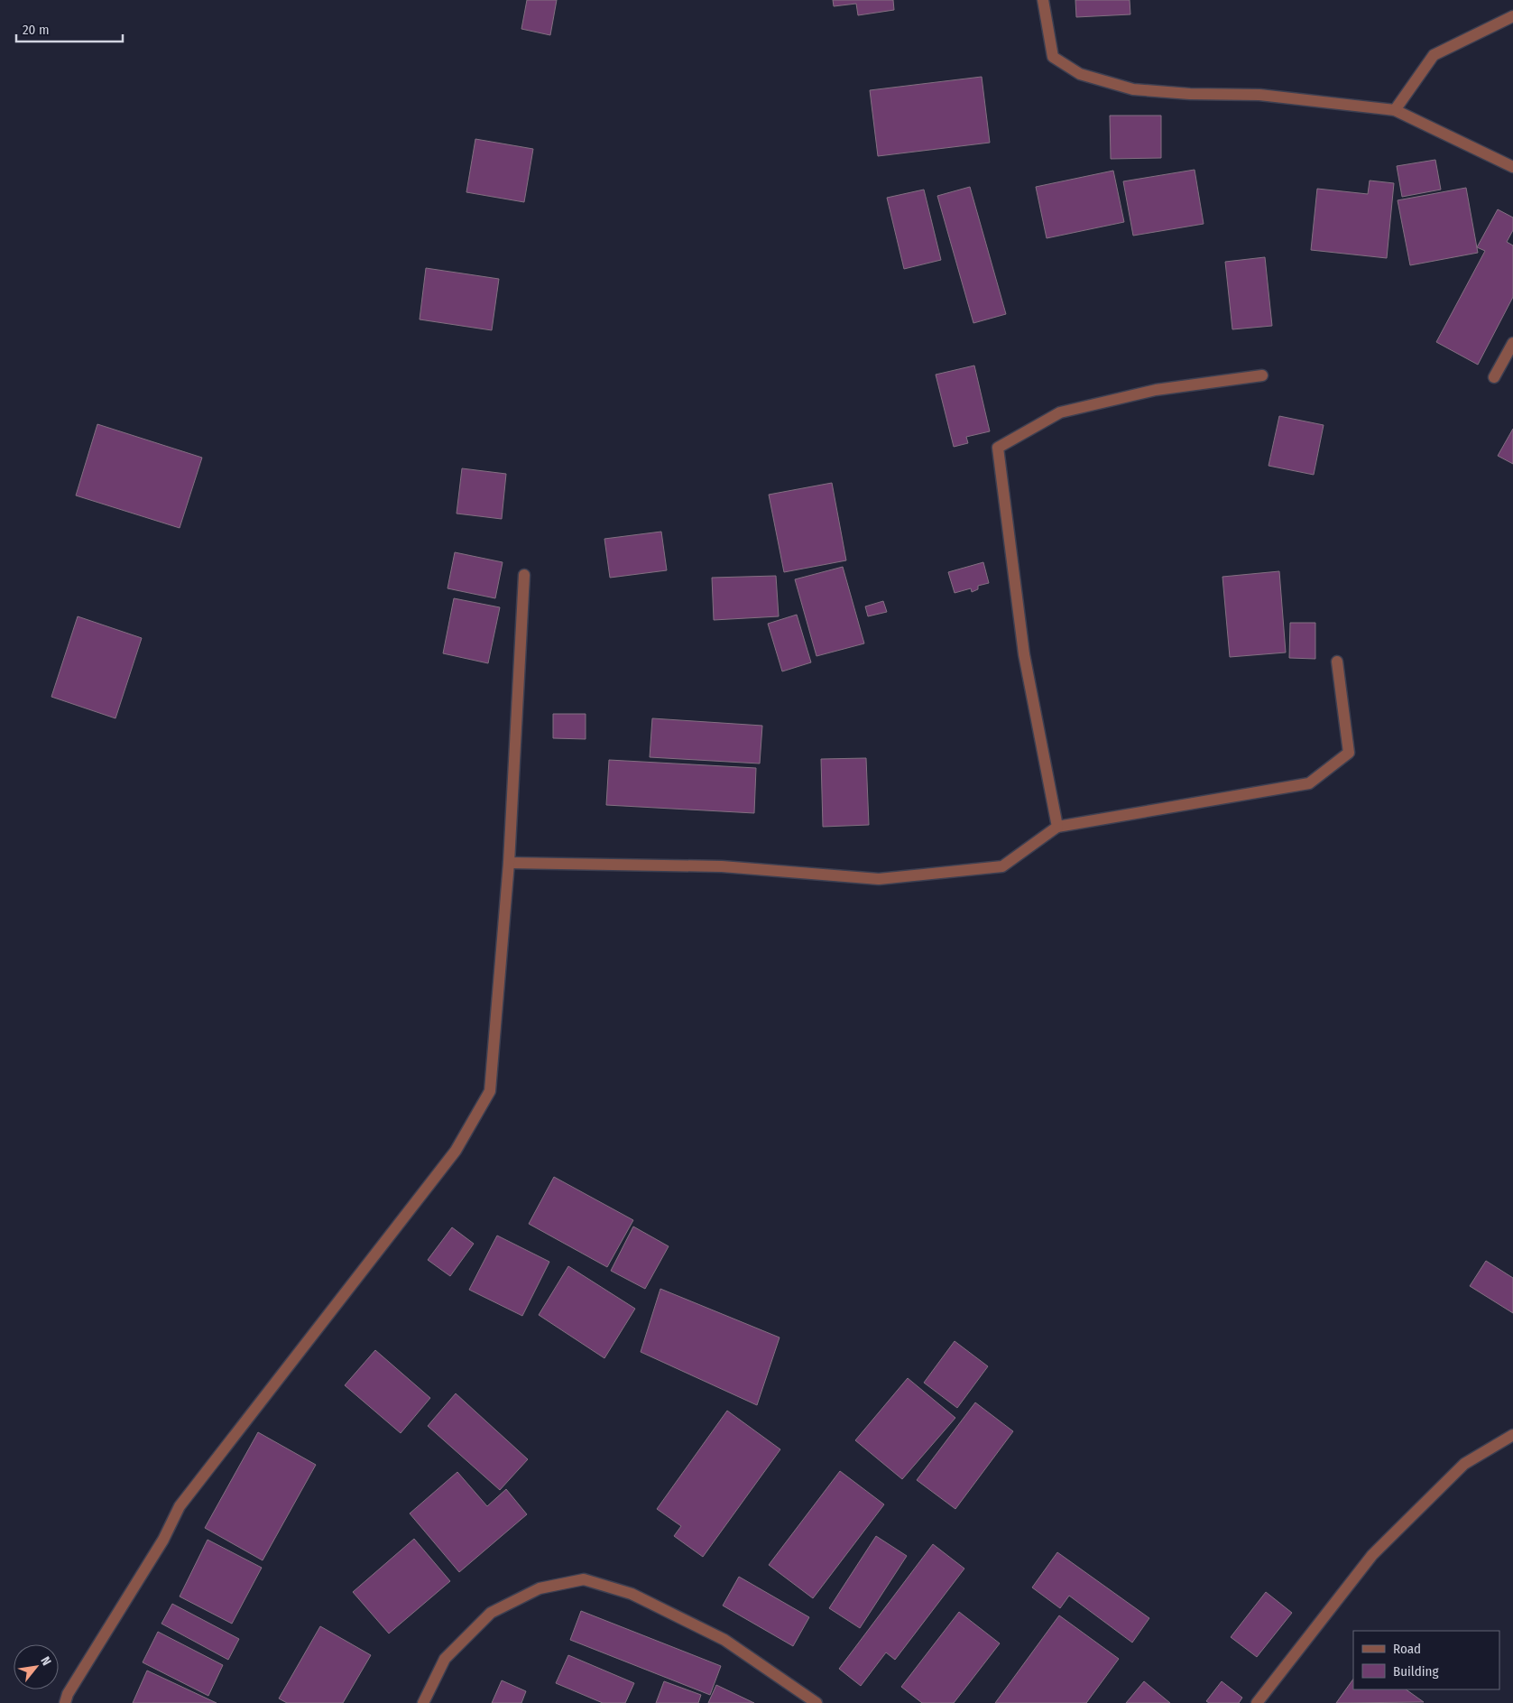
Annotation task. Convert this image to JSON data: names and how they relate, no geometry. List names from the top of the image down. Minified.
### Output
{"legend":["Road","Building"],"scale_bar":"20 m","north":"top right"}
